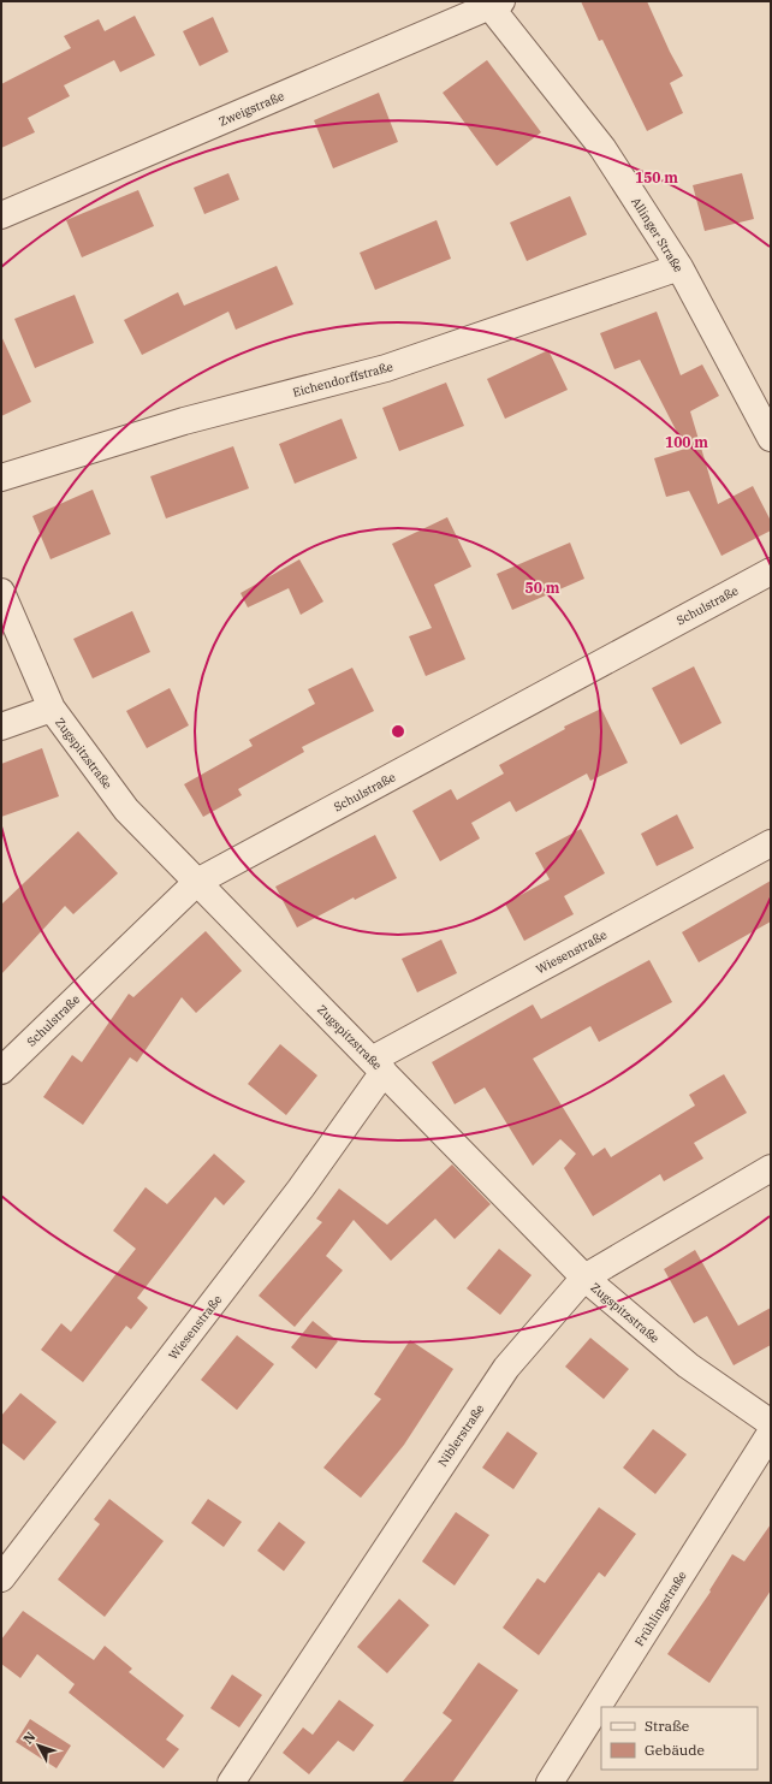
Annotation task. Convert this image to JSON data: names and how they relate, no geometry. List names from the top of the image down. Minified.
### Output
{"streets":{"street":["Zweigstraße","Allinger Straße","Eichendorffstraße","Schulstraße","Zugspitzstraße","Wiesenstraße","Niblerstraße","Frühlingstraße"]},"crossings":[["Zweigstraße","Allinger Straße"],["Allinger Straße","Eichendorffstraße"],["Schulstraße","Zugspitzstraße"],["Zugspitzstraße","Wiesenstraße"],["Zugspitzstraße","Niblerstraße"]],"legend":["Straße","Gebäude"],"north":"top left","rings":["150 m","100 m","50 m"]}
